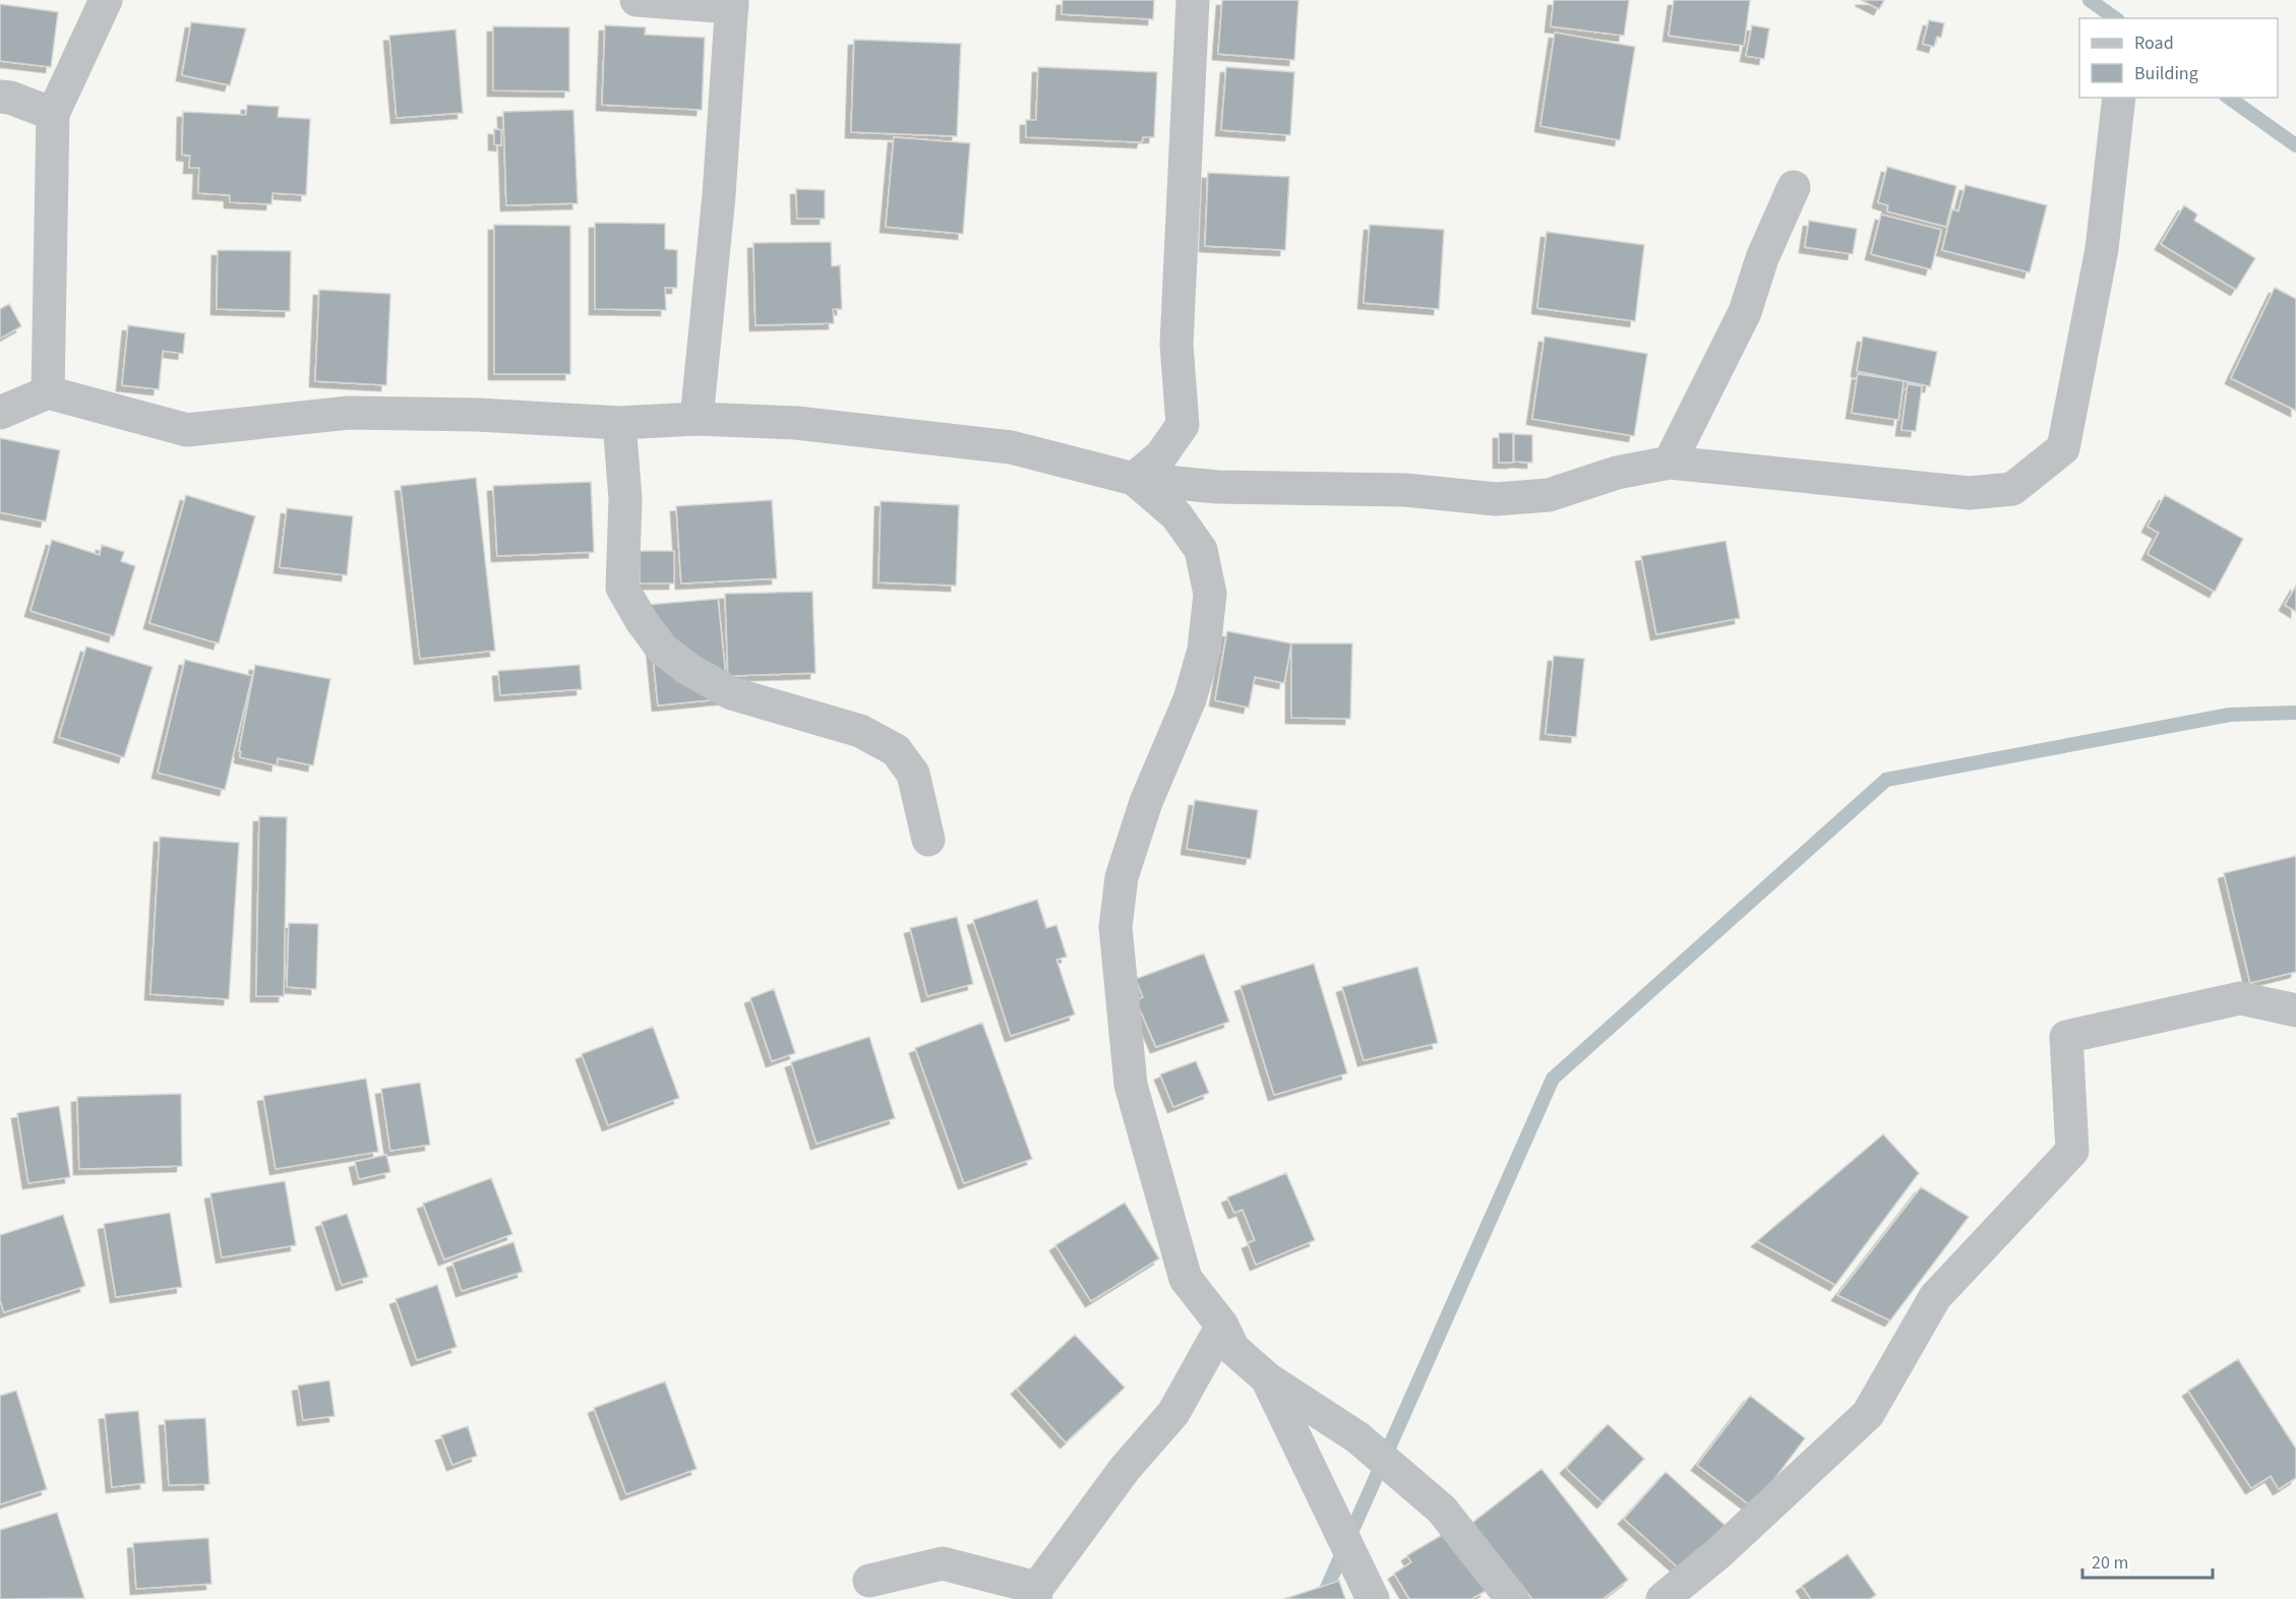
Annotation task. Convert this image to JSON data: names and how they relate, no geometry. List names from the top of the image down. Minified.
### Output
{"legend":["Road","Building"],"scale_bar":"20 m"}
